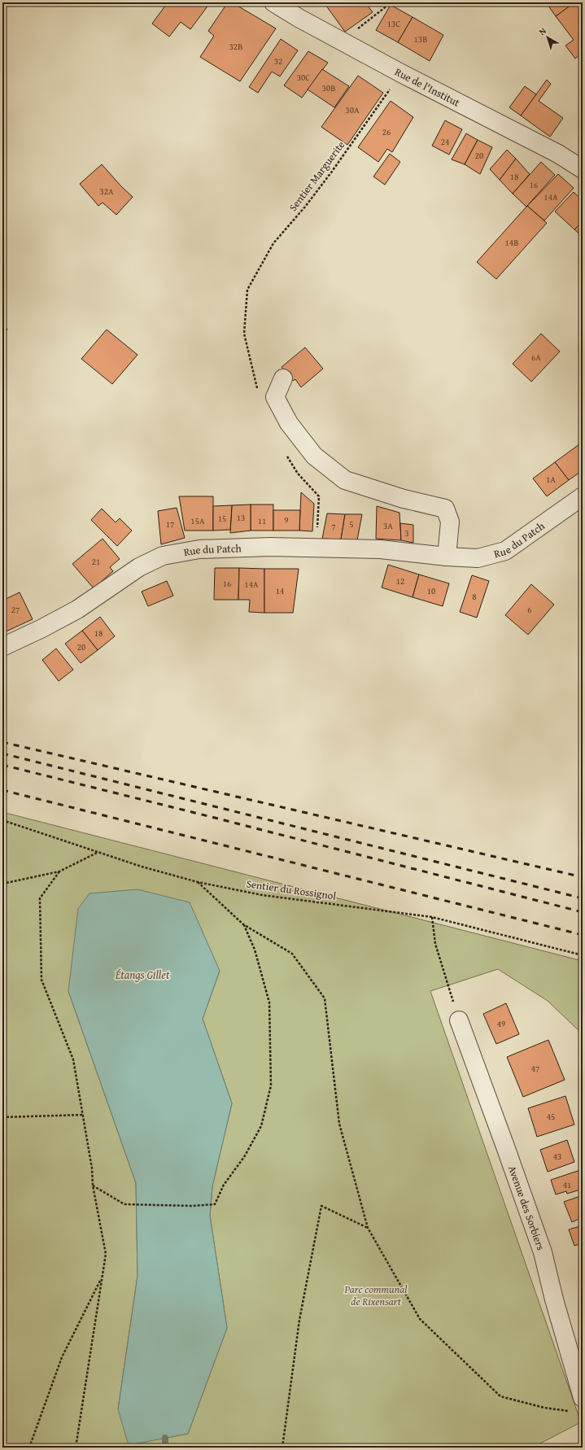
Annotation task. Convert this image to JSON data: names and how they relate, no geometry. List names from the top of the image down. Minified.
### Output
{"streets":{"street":["Rue de l'Institut","Rue du Patch","Avenue des Sorbiers"],"path":["Sentier Marguerite","Sentier du Rossignol"]},"crossings":[["Rue de l'Institut","Sentier Marguerite"]],"water":["Étangs Gillet"],"parks":["Parc communal de Rixensart"],"house_numbers":["13C","13B","32B","32","30C","30B","30A","26","24","20","18","16","32A","14A","14B","6A","1A","13","15","9","15A","11","17","5","3A","7","3","21","12","16","14A","14","10","8","27","6","18","20","49","47","45","43","41"],"north":"top left"}
